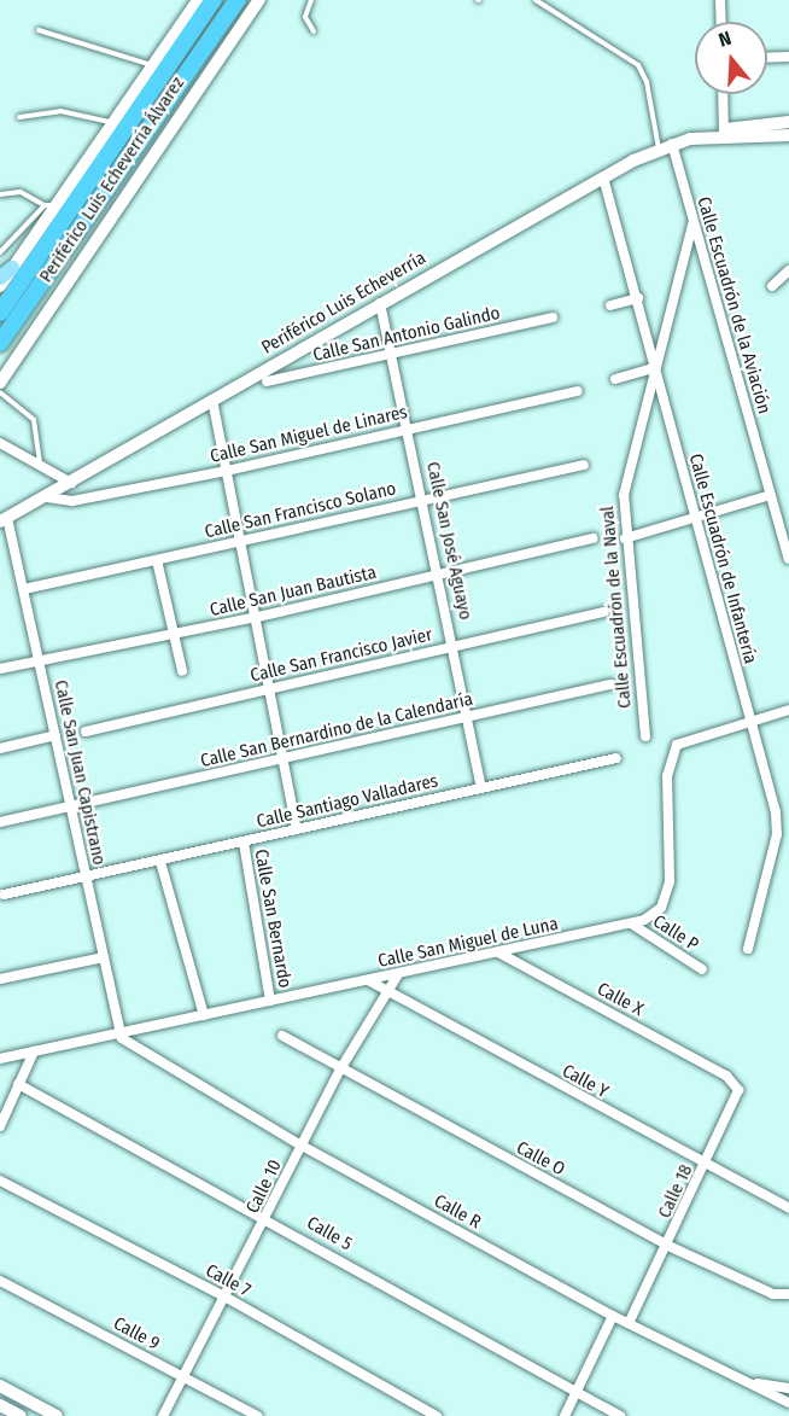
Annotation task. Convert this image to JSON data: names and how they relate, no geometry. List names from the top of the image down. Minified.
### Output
{"streets":{"highway":["Periférico Luis Echeverría Álvarez"],"street":["Periférico Luis Echeverría","Calle Escuadrón de la Aviación","Calle San Antonio Galindo","Calle San Miguel de Linares","Calle San Francisco Solano","Calle San José Aguayo","Calle Escuadrón de Infantería","Calle San Juan Bautista","Calle Escuadrón de la Naval","Calle San Francisco Javier","Calle San Bernardino de la Calendaría","Calle San Juan Capistrano","Calle Santiago Valladares","Calle San Bernardo","Calle P","Calle San Miguel de Luna","Calle X","Calle Y","Calle O","Calle 10","Calle 18","Calle R","Calle 5","Calle 7","Calle 9"]},"crossings":[["Periférico Luis Echeverría","Calle Escuadrón de la Aviación"],["Periférico Luis Echeverría","Calle San Miguel de Linares"],["Periférico Luis Echeverría","Calle San José Aguayo"],["Periférico Luis Echeverría","Calle Escuadrón de Infantería"],["Periférico Luis Echeverría","Calle San Juan Capistrano"],["Calle Escuadrón de la Aviación","Calle Escuadrón de la Naval"],["Calle San Antonio Galindo","Calle San José Aguayo"],["Calle San Miguel de Linares","Calle San José Aguayo"],["Calle San Francisco Solano","Calle San José Aguayo"],["Calle San Francisco Solano","Calle San Juan Capistrano"],["Calle San José Aguayo","Calle San Juan Bautista"],["Calle San José Aguayo","Calle San Francisco Javier"],["Calle San José Aguayo","Calle San Bernardino de la Calendaría"],["Calle San José Aguayo","Calle Santiago Valladares"],["Calle Escuadrón de Infantería","Calle Escuadrón de la Naval"],["Calle Escuadrón de Infantería","Calle San Miguel de Luna"],["Calle San Juan Bautista","Calle San Juan Capistrano"],["Calle San Bernardino de la Calendaría","Calle San Juan Capistrano"],["Calle San Juan Capistrano","Calle Santiago Valladares"],["Calle San Juan Capistrano","Calle San Miguel de Luna"],["Calle San Juan Capistrano","Calle R"],["Calle Santiago Valladares","Calle San Bernardo"],["Calle San Bernardo","Calle San Miguel de Luna"],["Calle P","Calle San Miguel de Luna"],["Calle San Miguel de Luna","Calle X"],["Calle San Miguel de Luna","Calle Y"],["Calle San Miguel de Luna","Calle 10"],["Calle San Miguel de Luna","Calle R"],["Calle X","Calle 18"],["Calle Y","Calle 10"],["Calle Y","Calle 18"],["Calle O","Calle 10"],["Calle O","Calle 18"],["Calle 10","Calle R"],["Calle 10","Calle 5"],["Calle 10","Calle 7"],["Calle 10","Calle 9"],["Calle 18","Calle R"]],"north":"top"}
